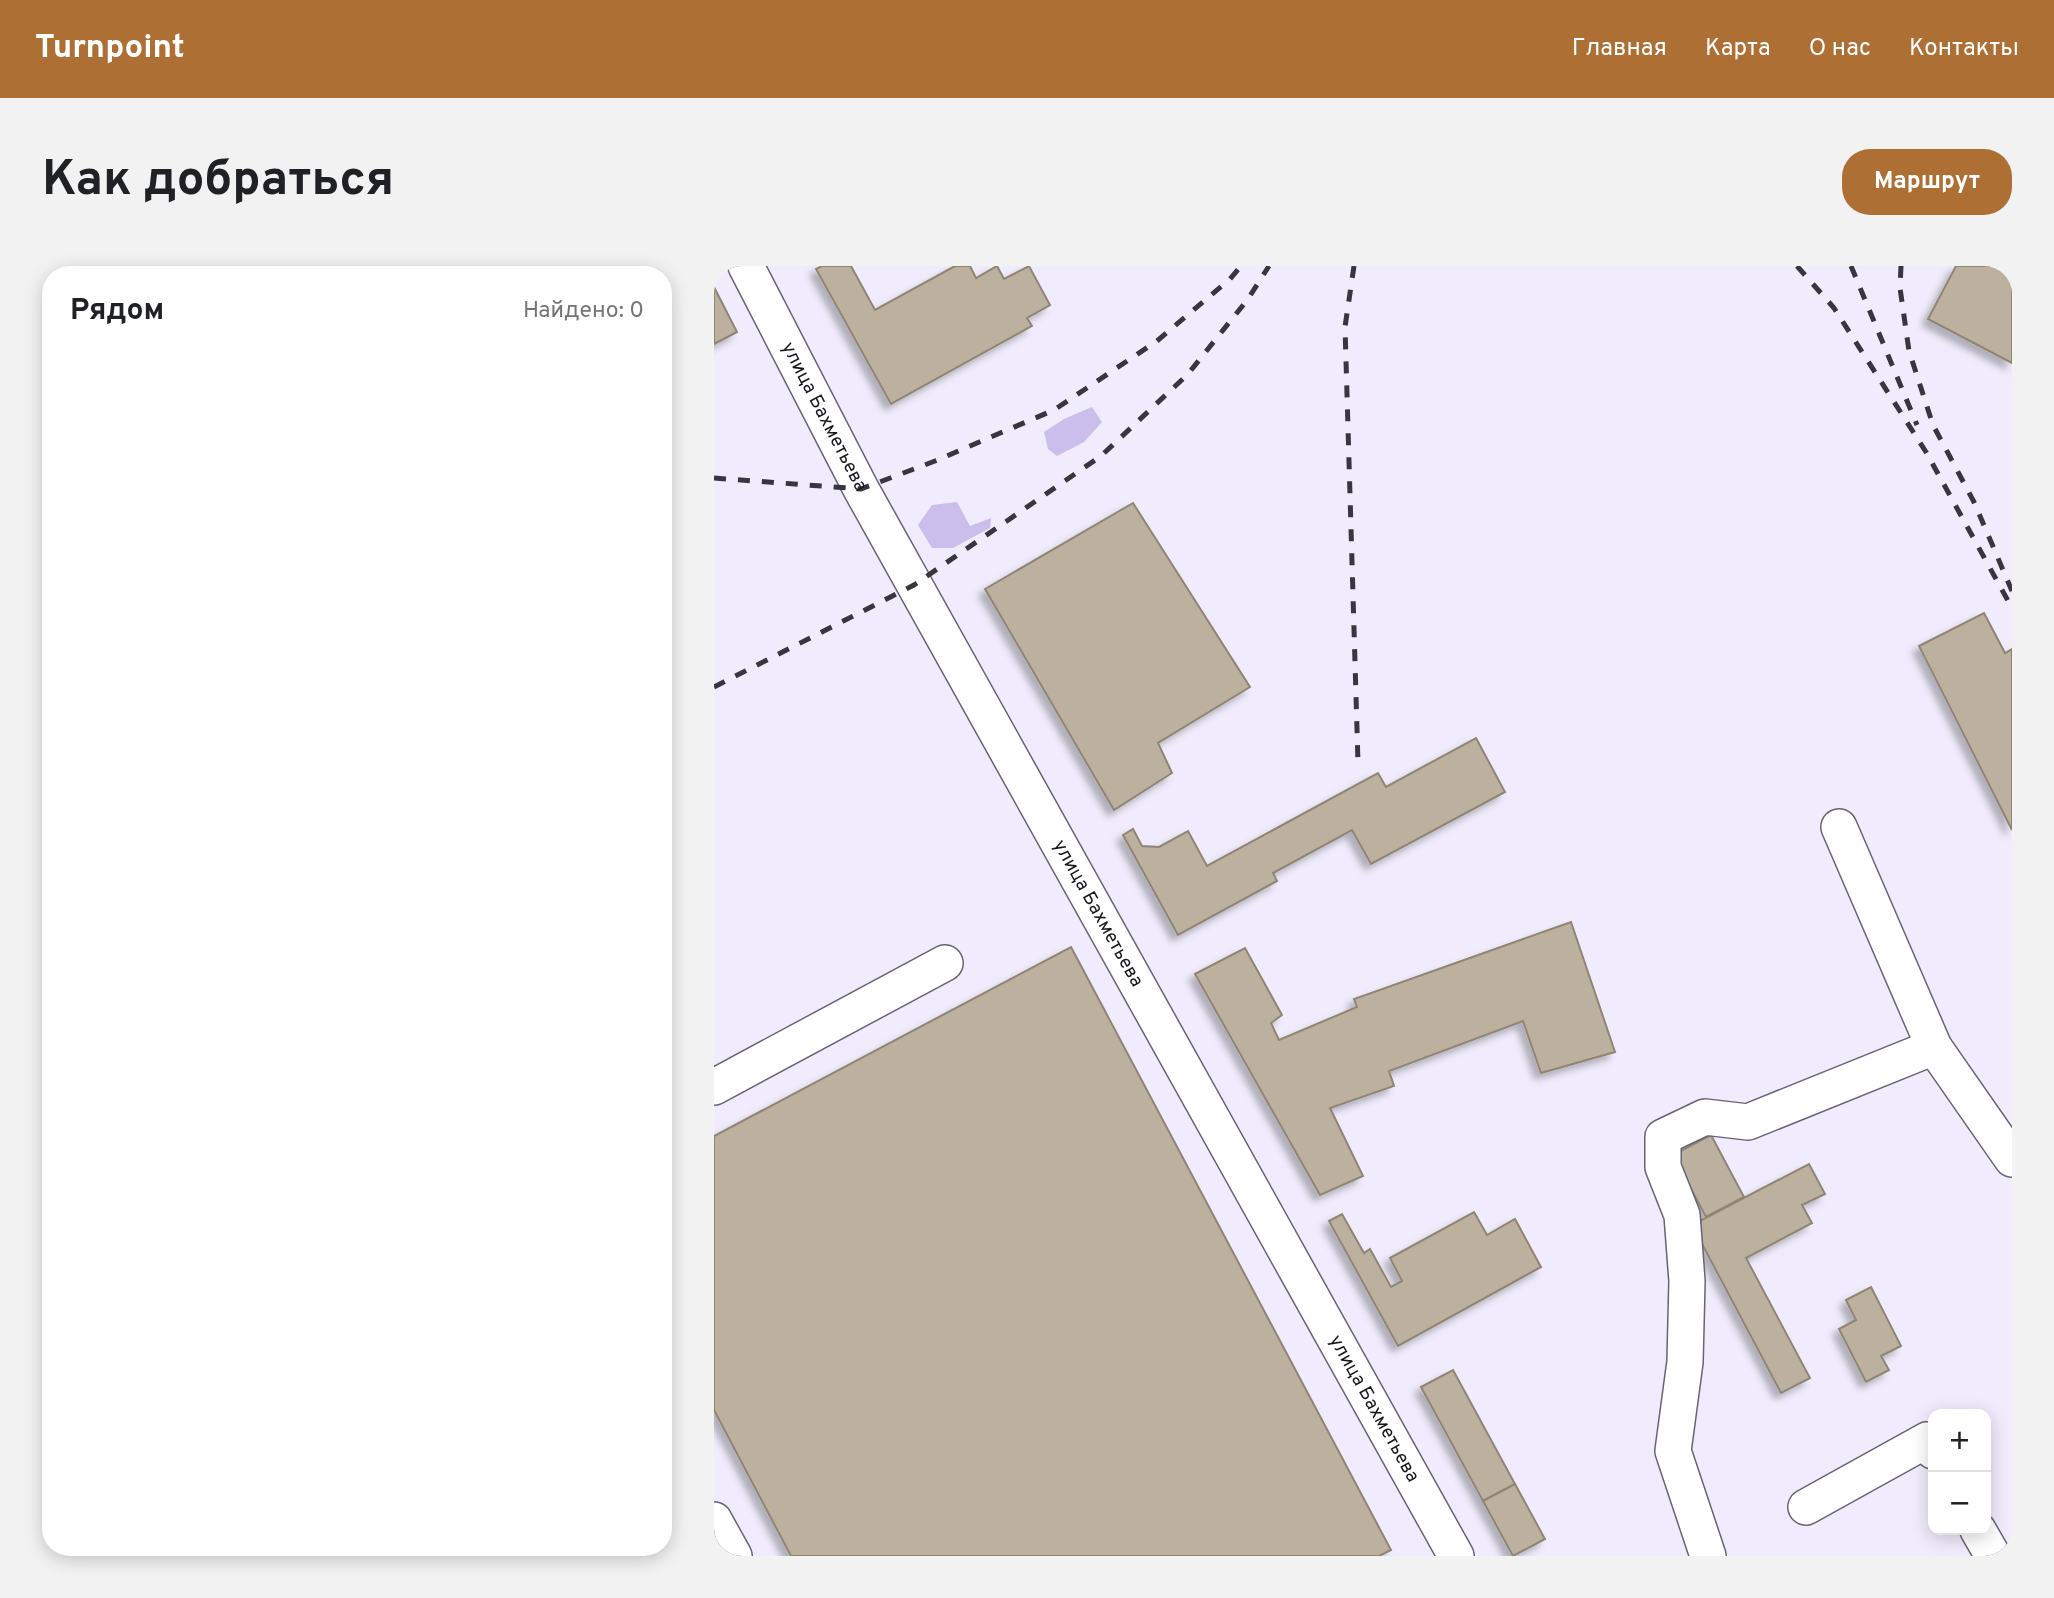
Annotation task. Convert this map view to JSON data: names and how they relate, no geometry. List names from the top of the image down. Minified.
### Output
{"streets":{"street":["улица Бахметьева"]},"page":{"header":"Turnpoint","nav":["Главная","Карта","О нас","Контакты"],"buttons":"Маршрут","title":"Как добраться","heading":["Рядом","Найдено: 0"],"map_buttons":["+","−"]}}
